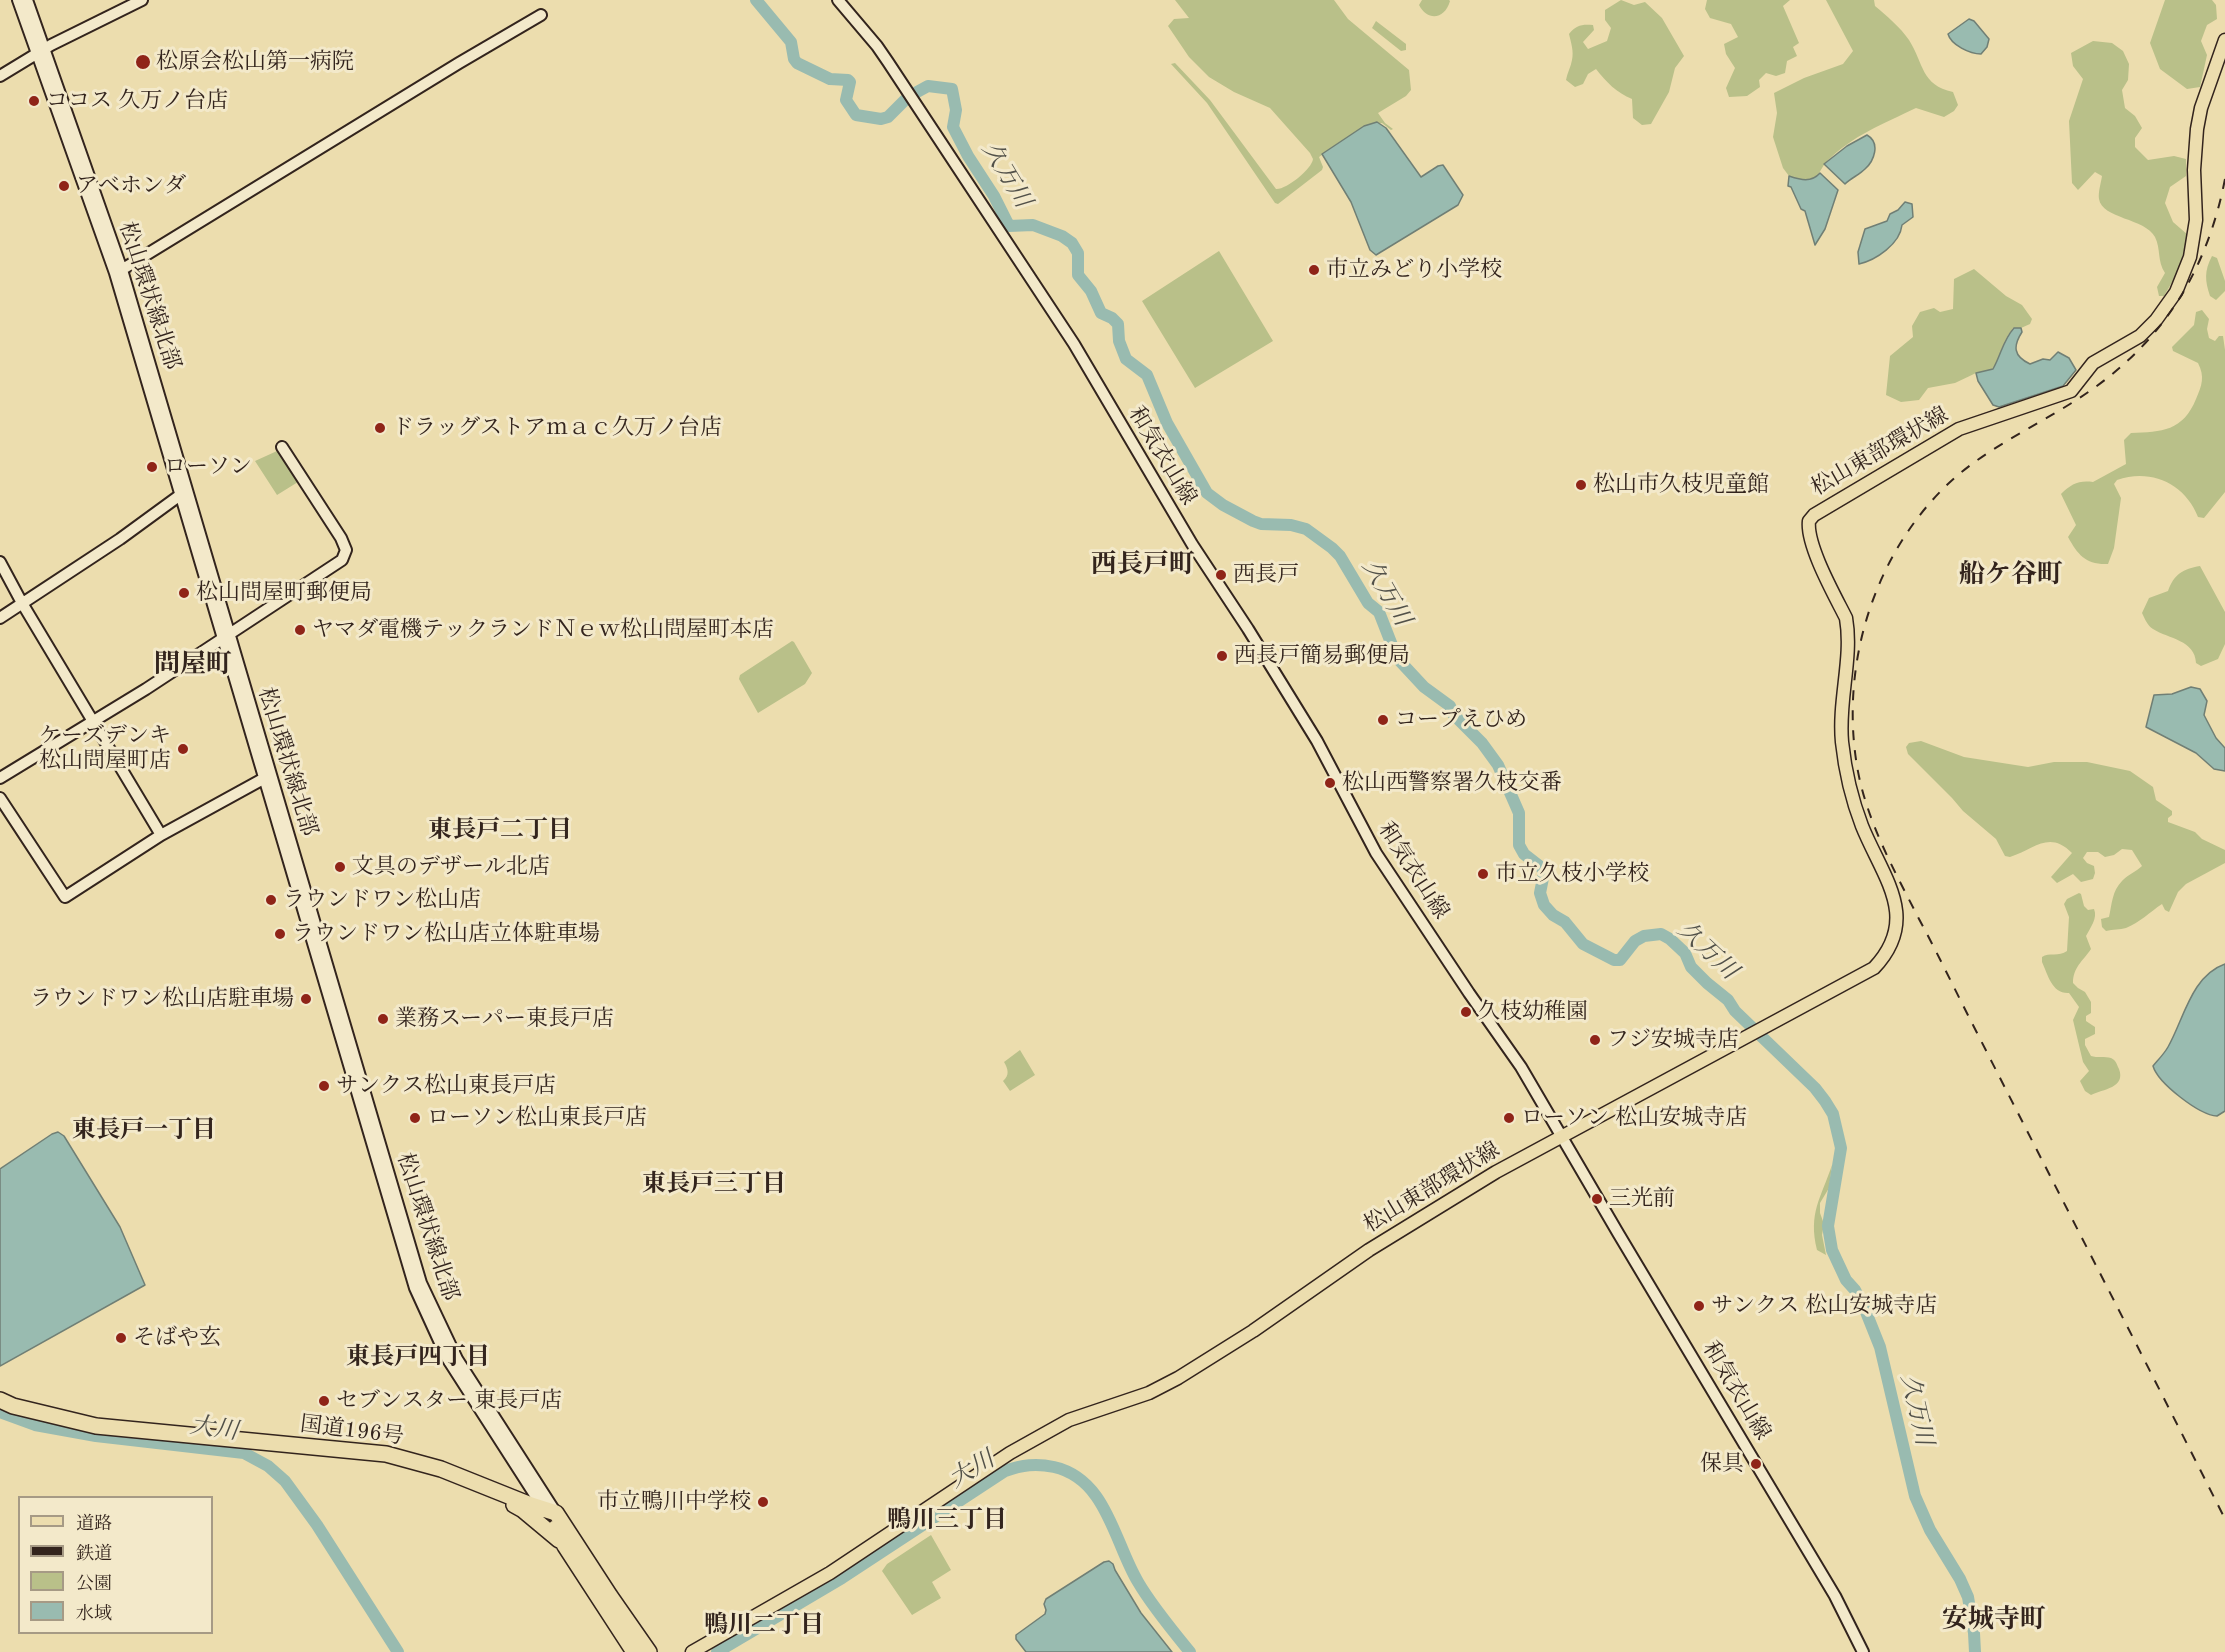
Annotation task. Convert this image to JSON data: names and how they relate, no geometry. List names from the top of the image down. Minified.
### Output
{"streets":{"highway":["国道196号"],"main road":["松山東部環状線"],"street":["松山環状線北部","和気衣山線"]},"crossings":[["松山環状線北部","国道196号"],["松山東部環状線","和気衣山線"]],"districts":["西長戸町","船ケ谷町","問屋町","東長戸二丁目","東長戸一丁目","東長戸三丁目","東長戸四丁目","鴨川三丁目","安城寺町","鴨川二丁目"],"water":["久万川","大川"],"places":["松原会松山第一病院","ココス 久万ノ台店","アベホンダ","市立みどり小学校","ドラッグストアｍａｃ久万ノ台店","ローソン","松山市久枝児童館","西長戸","松山問屋町郵便局","ヤマダ電機テックランドＮｅｗ松山問屋町本店","西長戸簡易郵便局","コープえひめ","ケーズデンキ 松山問屋町店","松山西警察署久枝交番","文具のデザール北店","市立久枝小学校","ラウンドワン松山店","ラウンドワン松山店立体駐車場","ラウンドワン松山店駐車場","久枝幼稚園","業務スーパー東長戸店","フジ安城寺店","サンクス松山東長戸店","ローソン松山東長戸店","ローソン 松山安城寺店","三光前","サンクス 松山安城寺店","そばや玄","セブンスター 東長戸店","保具","市立鴨川中学校"],"legend":["道路","鉄道","公園","水域"]}
